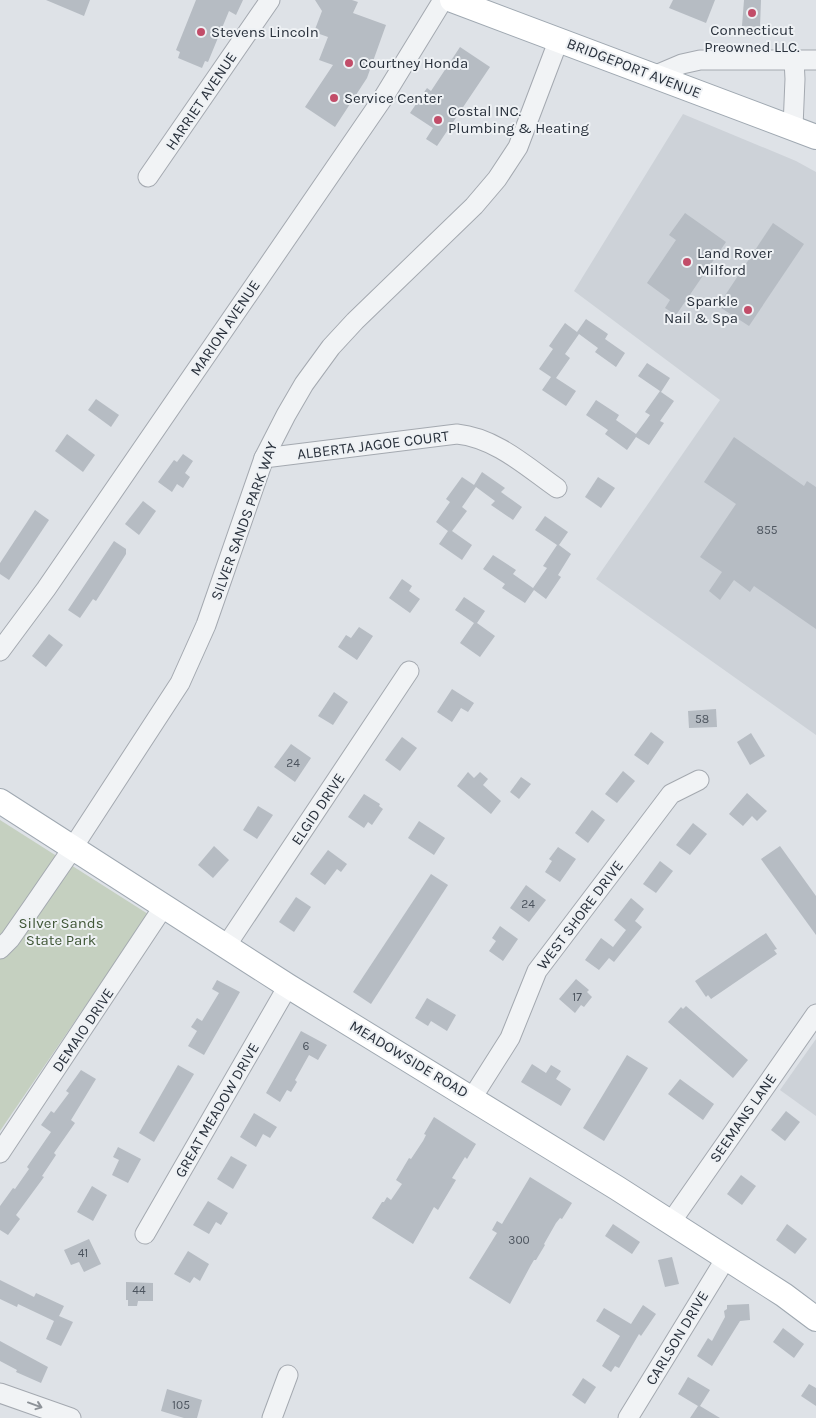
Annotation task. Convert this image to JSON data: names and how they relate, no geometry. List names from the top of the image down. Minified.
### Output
{"streets":{"main road":["BRIDGEPORT AVENUE","MEADOWSIDE ROAD"],"street":["HARRIET AVENUE","MARION AVENUE","ALBERTA JAGOE COURT","SILVER SANDS PARK WAY","ELGID DRIVE","WEST SHORE DRIVE","DEMAIO DRIVE","GREAT MEADOW DRIVE","SEEMANS LANE","CARLSON DRIVE"]},"crossings":[["BRIDGEPORT AVENUE","SILVER SANDS PARK WAY"],["ALBERTA JAGOE COURT","SILVER SANDS PARK WAY"],["SILVER SANDS PARK WAY","MEADOWSIDE ROAD"],["ELGID DRIVE","MEADOWSIDE ROAD"],["WEST SHORE DRIVE","MEADOWSIDE ROAD"],["DEMAIO DRIVE","MEADOWSIDE ROAD"],["MEADOWSIDE ROAD","GREAT MEADOW DRIVE"],["MEADOWSIDE ROAD","SEEMANS LANE"],["MEADOWSIDE ROAD","CARLSON DRIVE"]],"parks":["Silver Sands State Park"],"places":["Connecticut Preowned LLC.","Stevens Lincoln","Courtney Honda","Service Center","Costal INC. Plumbing & Heating","Land Rover Milford","Sparkle Nail & Spa"],"house_numbers":["855","58","24","24","17","6","300","41","44","105"]}
